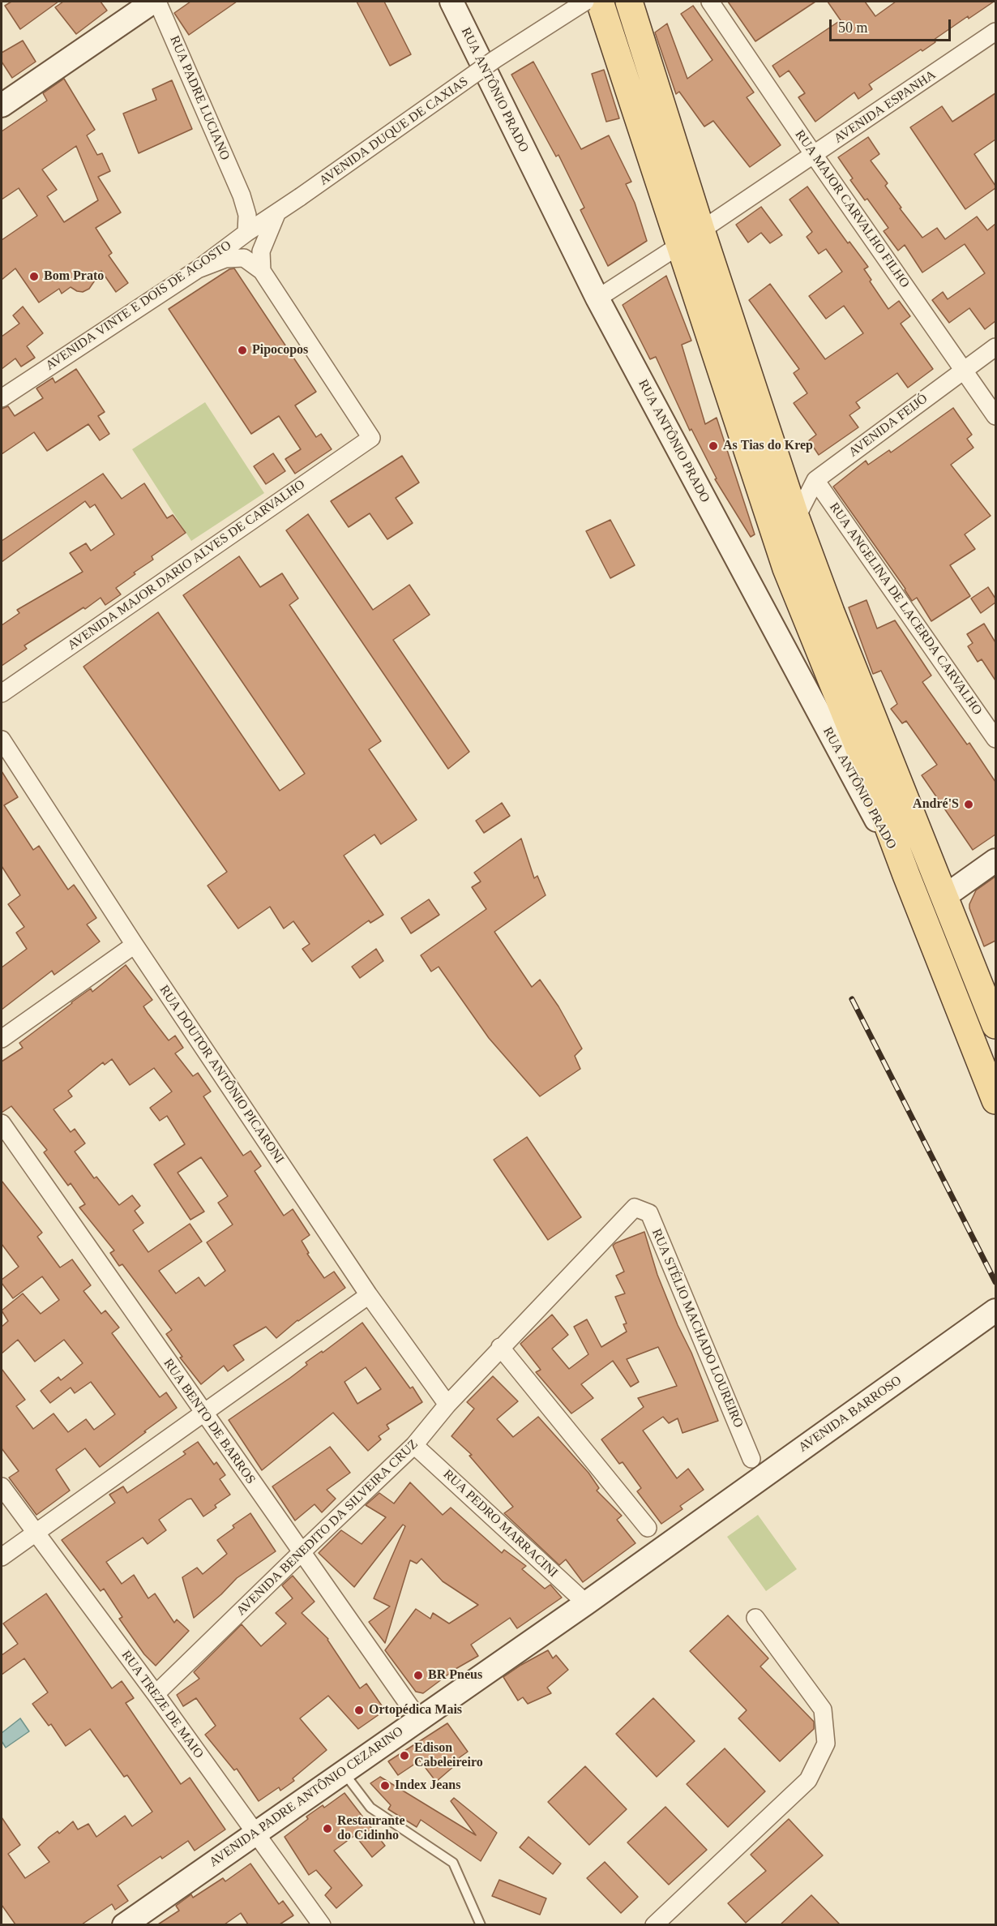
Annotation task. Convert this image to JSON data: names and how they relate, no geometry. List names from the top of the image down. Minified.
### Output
{"streets":{"street":["RUA ANTÔNIO PRADO","RUA PADRE LUCIANO","AVENIDA ESPANHA","AVENIDA DUQUE DE CAXIAS","RUA MAJOR CARVALHO FILHO","AVENIDA VINTE E DOIS DE AGOSTO","AVENIDA FEIJÓ","AVENIDA MAJOR DARIO ALVES DE CARVALHO","RUA ANGELINA DE LACERDA CARVALHO","RUA DOUTOR ANTÔNIO PICARONI","RUA STÉLIO MACHADO LOUREIRO","AVENIDA BARROSO","RUA BENTO DE BARROS","RUA PEDRO MARRACINI","AVENIDA BENEDITO DA SILVEIRA CRUZ","RUA TREZE DE MAIO","AVENIDA PADRE ANTÔNIO CEZARINO"]},"crossings":[["RUA PADRE LUCIANO","AVENIDA VINTE E DOIS DE AGOSTO"],["AVENIDA ESPANHA","RUA MAJOR CARVALHO FILHO"],["AVENIDA DUQUE DE CAXIAS","AVENIDA VINTE E DOIS DE AGOSTO"],["RUA MAJOR CARVALHO FILHO","AVENIDA FEIJÓ"],["AVENIDA FEIJÓ","RUA ANGELINA DE LACERDA CARVALHO"],["RUA DOUTOR ANTÔNIO PICARONI","AVENIDA BENEDITO DA SILVEIRA CRUZ"],["RUA STÉLIO MACHADO LOUREIRO","AVENIDA BENEDITO DA SILVEIRA CRUZ"],["AVENIDA BARROSO","AVENIDA PADRE ANTÔNIO CEZARINO"],["RUA BENTO DE BARROS","AVENIDA BENEDITO DA SILVEIRA CRUZ"],["RUA BENTO DE BARROS","AVENIDA PADRE ANTÔNIO CEZARINO"],["RUA PEDRO MARRACINI","AVENIDA BENEDITO DA SILVEIRA CRUZ"],["RUA PEDRO MARRACINI","AVENIDA PADRE ANTÔNIO CEZARINO"],["AVENIDA BENEDITO DA SILVEIRA CRUZ","RUA TREZE DE MAIO"],["RUA TREZE DE MAIO","AVENIDA PADRE ANTÔNIO CEZARINO"]],"places":["Bom Prato","Pipocopos","As Tias do Krep","André'S","BR Pneus","Ortopédica Mais","Edison Cabeleireiro","Index Jeans","Restaurante do Cidinho"],"scale_bar":"50 m"}
